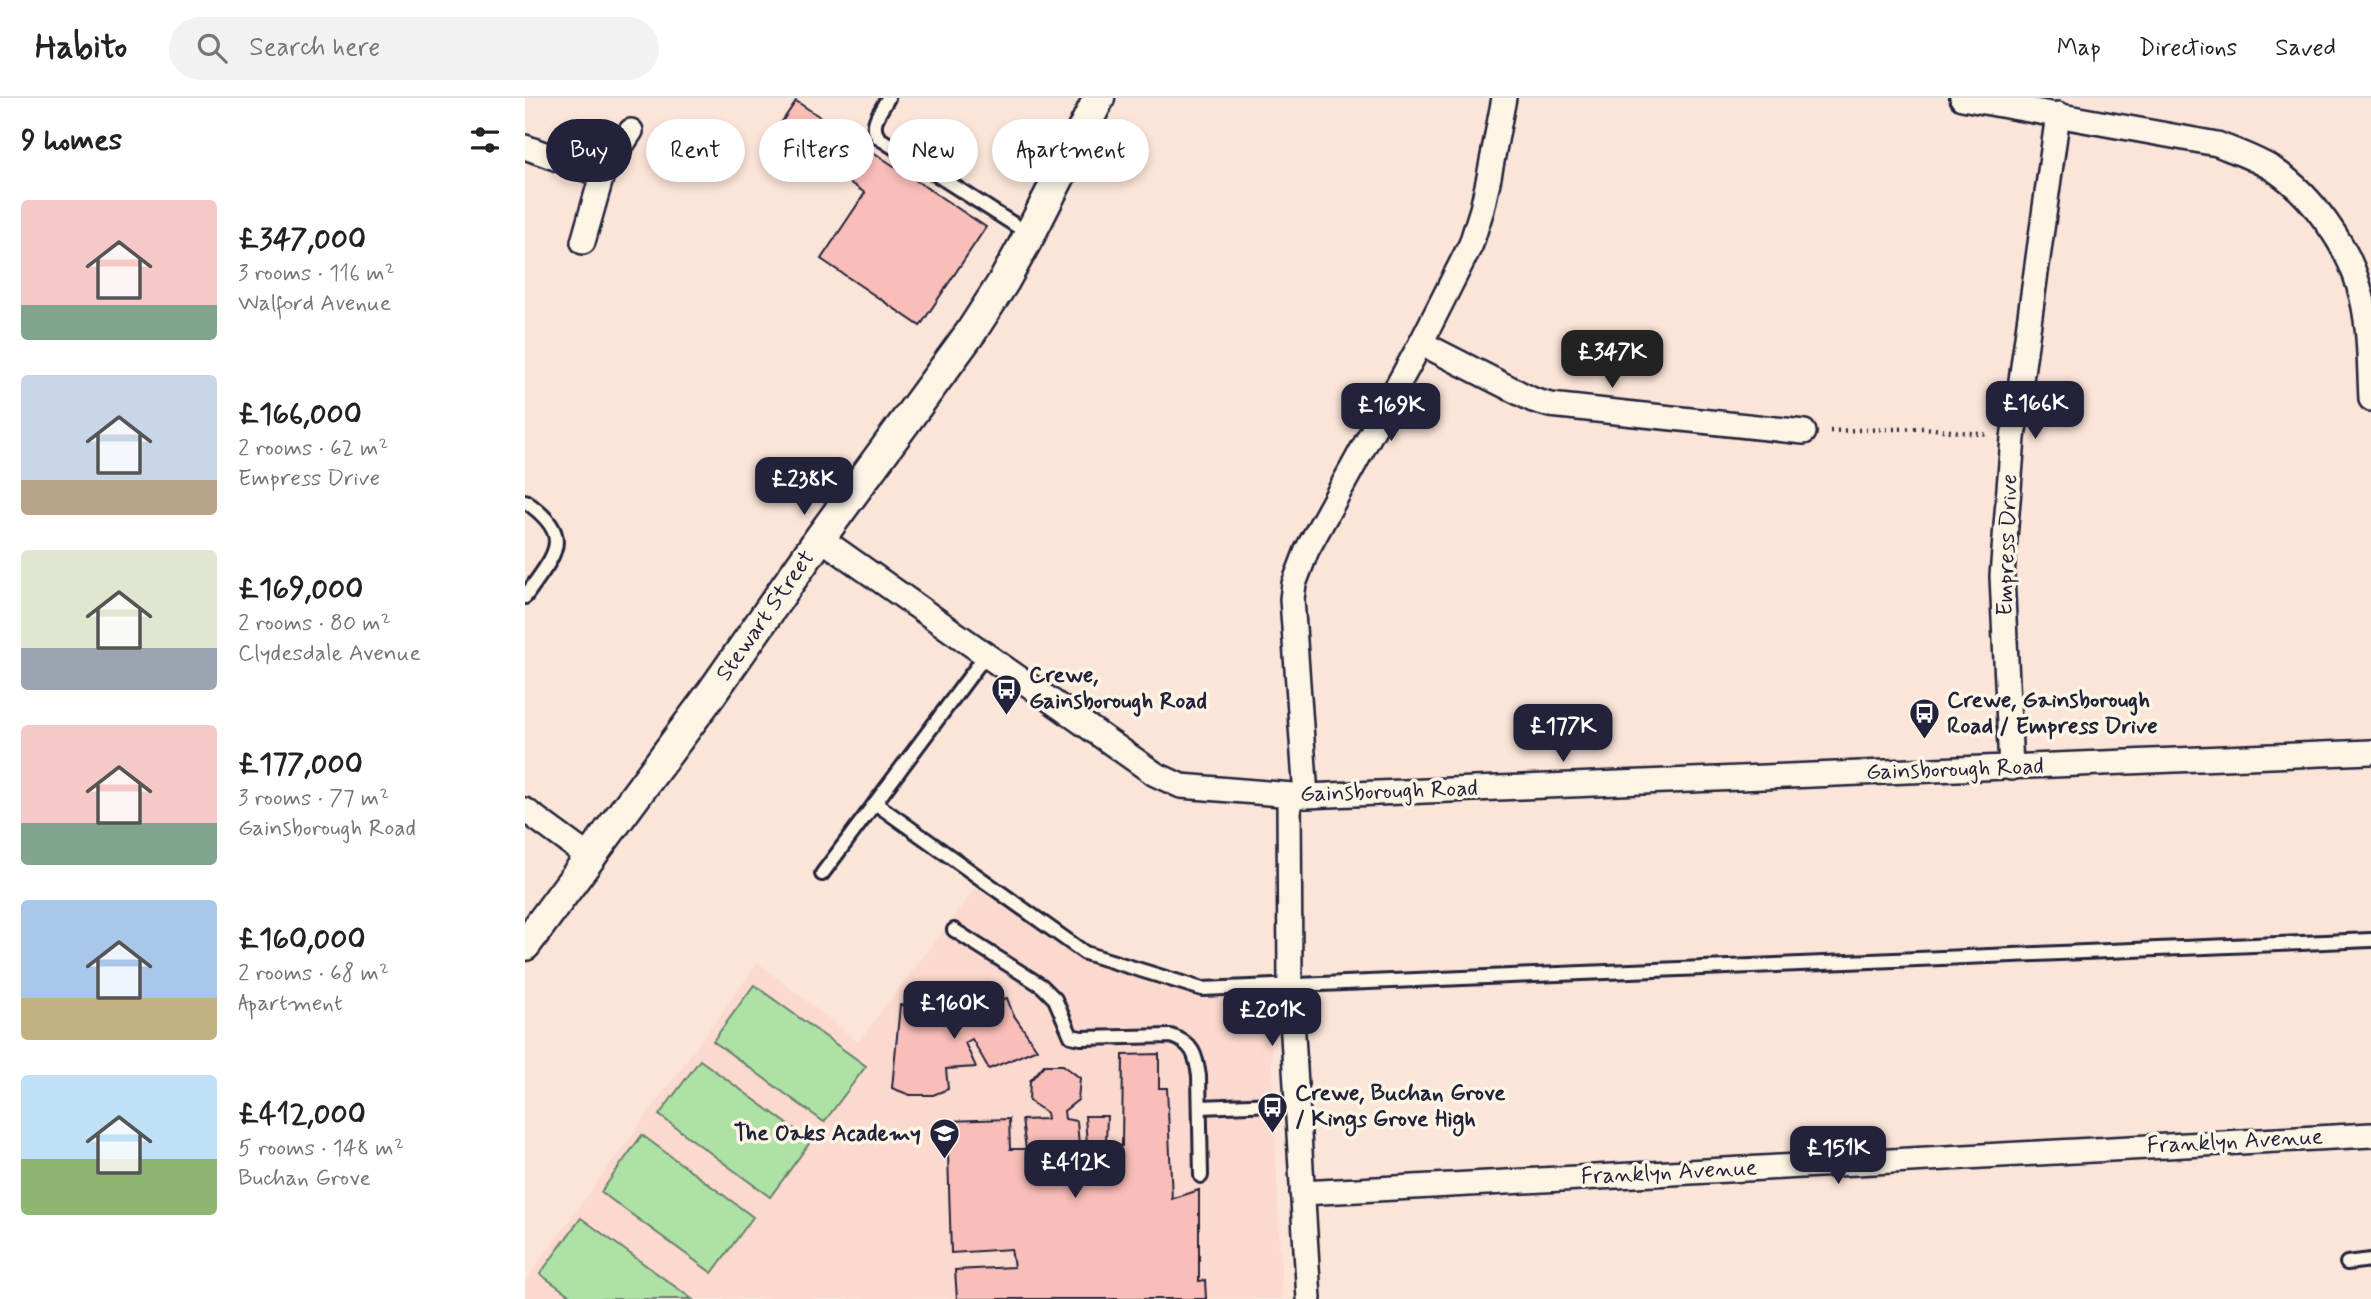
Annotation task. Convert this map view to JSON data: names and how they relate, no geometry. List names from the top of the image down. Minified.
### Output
{"streets":{"street":["Empress Drive","Stewart Street","Gainsborough Road","Franklyn Avenue"]},"crossings":[["Empress Drive","Gainsborough Road"],["Stewart Street","Gainsborough Road"]],"places":{"bus stop":["Crewe, Gainsborough Road","Crewe, Gainsborough Road / Empress Drive","Crewe, Buchan Grove / Kings Grove High"],"school or university":["The Oaks Academy"]},"page":{"header":"Habito","search":"Search here","nav":["Map","Directions","Saved"],"heading":"9 homes","chip":["Buy","Rent","Filters","New","Apartment"],"list":[{"name":"£347,000","note":"3 rooms · 116 m² · Walford Avenue"},{"name":"£166,000","note":"2 rooms · 62 m² · Empress Drive"},{"name":"£169,000","note":"2 rooms · 80 m² · Clydesdale Avenue"},{"name":"£177,000","note":"3 rooms · 77 m² · Gainsborough Road"},{"name":"£160,000","note":"2 rooms · 68 m² · Apartment"},{"name":"£412,000","note":"5 rooms · 148 m² · Buchan Grove"}],"price":["£347K","£166K","£169K","£238K","£177K","£160K","£201K","£151K","£412K"]}}
